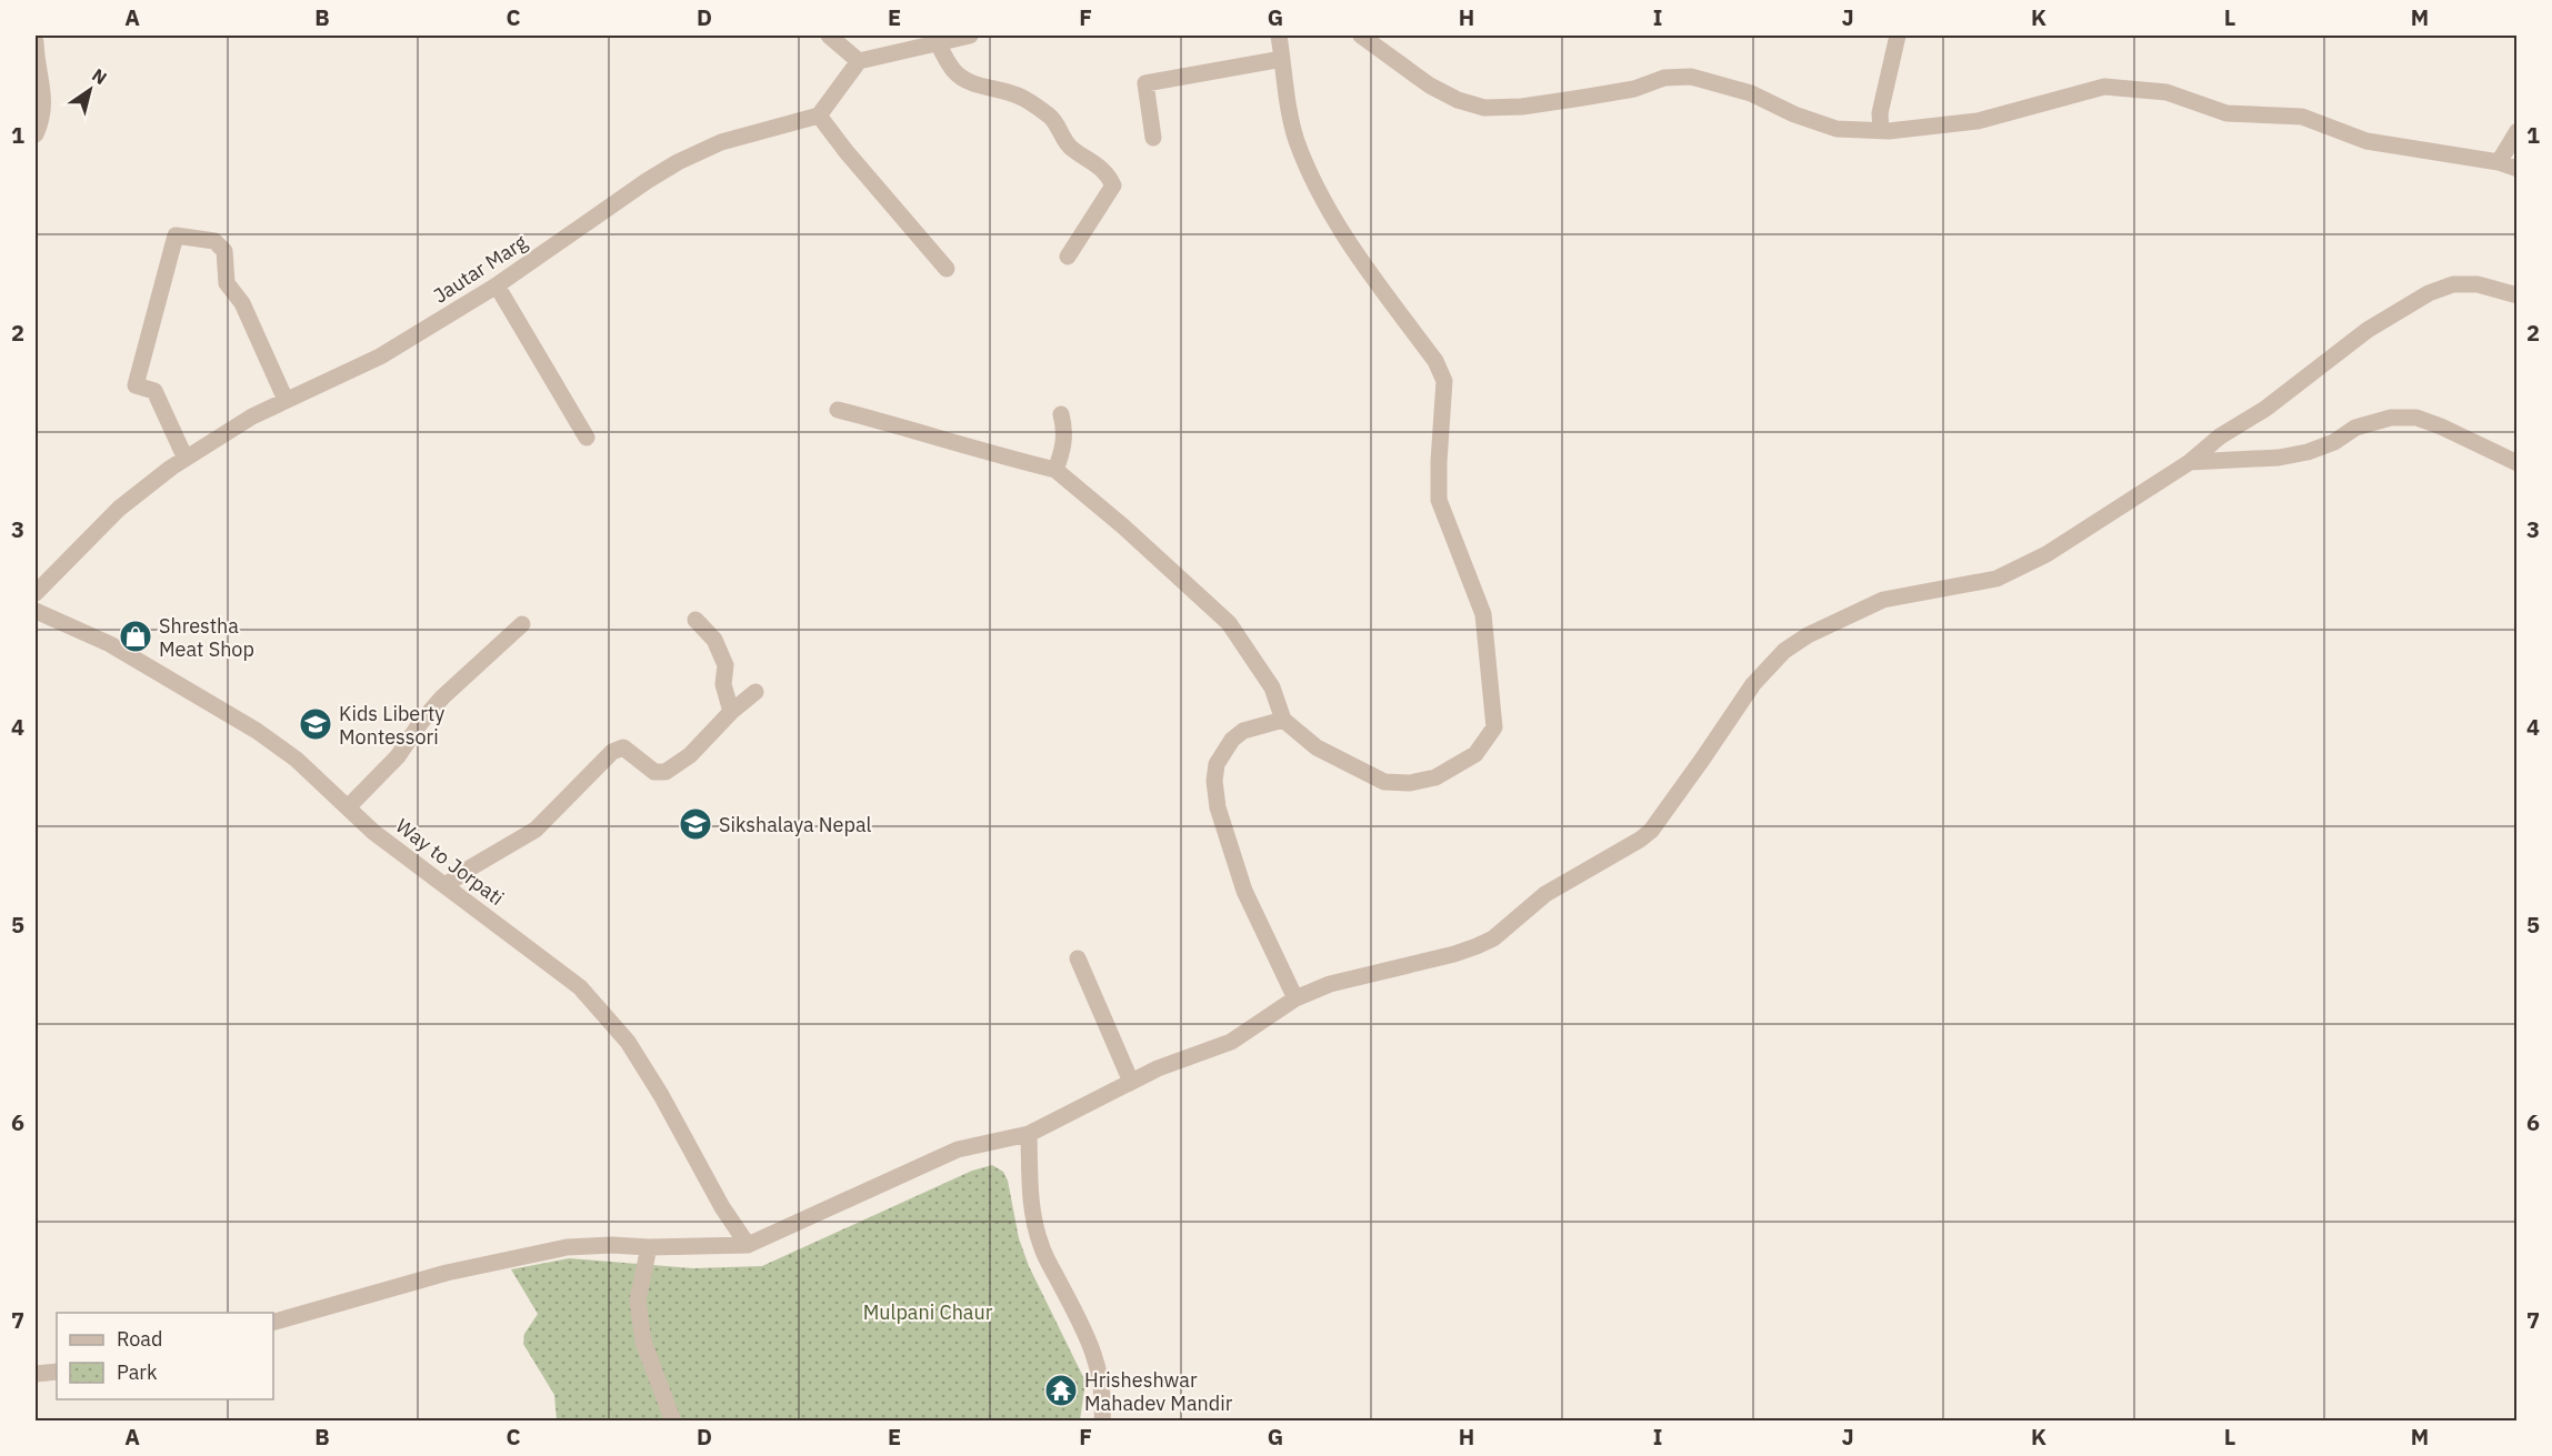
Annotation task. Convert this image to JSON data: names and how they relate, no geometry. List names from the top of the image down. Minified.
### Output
{"streets":{"street":["Jautar Marg","Way to Jorpati"]},"parks":["Mulpani Chaur"],"places":{"shop":["Shrestha Meat Shop"],"school or university":["Kids Liberty Montessori","Sikshalaya Nepal"],"temple":["Hrisheshwar Mahadev Mandir"]},"legend":["Road","Park"],"north":"top right","grid":{"columns":["A","B","C","D","E","F","G","H","I","J","K","L","M"],"rows":["1","2","3","4","5","6","7"]}}
